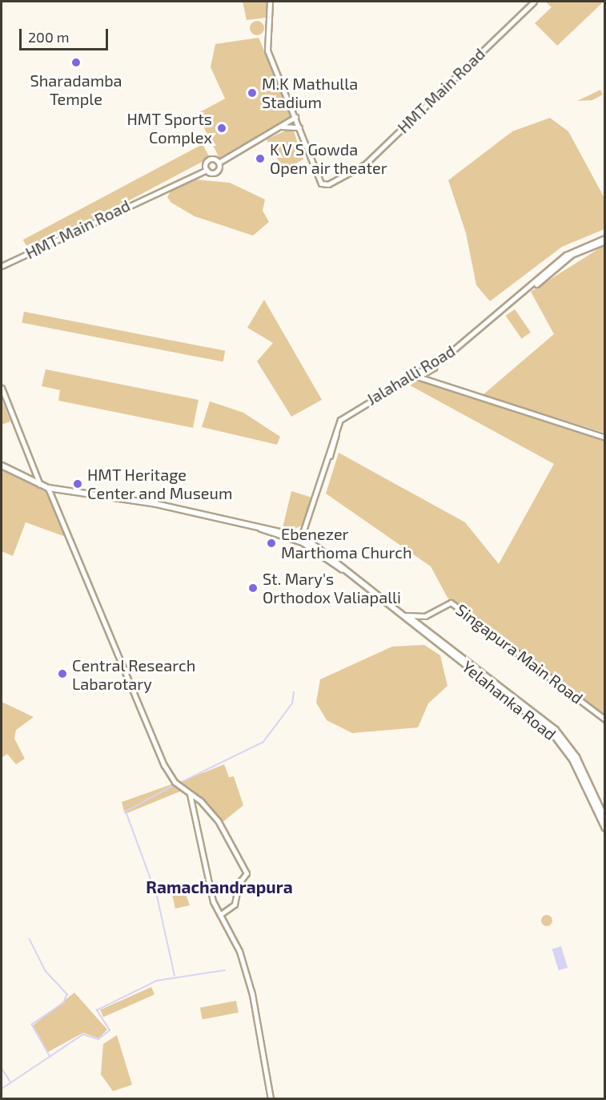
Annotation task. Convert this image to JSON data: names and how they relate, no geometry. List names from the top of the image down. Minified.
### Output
{"streets":{"main road":["Yelahanka Road"],"street":["HMT Main Road","Jalahalli Road","Singapura Main Road"]},"crossings":[["Jalahalli Road","Yelahanka Road"],["Singapura Main Road","Yelahanka Road"]],"districts":["Ramachandrapura"],"places":["Sharadamba Temple","M.K Mathulla Stadium","HMT Sports Complex","K V S Gowda Open air theater","HMT Heritage Center and Museum","Ebenezer Marthoma Church","St. Mary's Orthodox Valiapalli","Central Research Labarotary"],"scale_bar":"200 m"}
